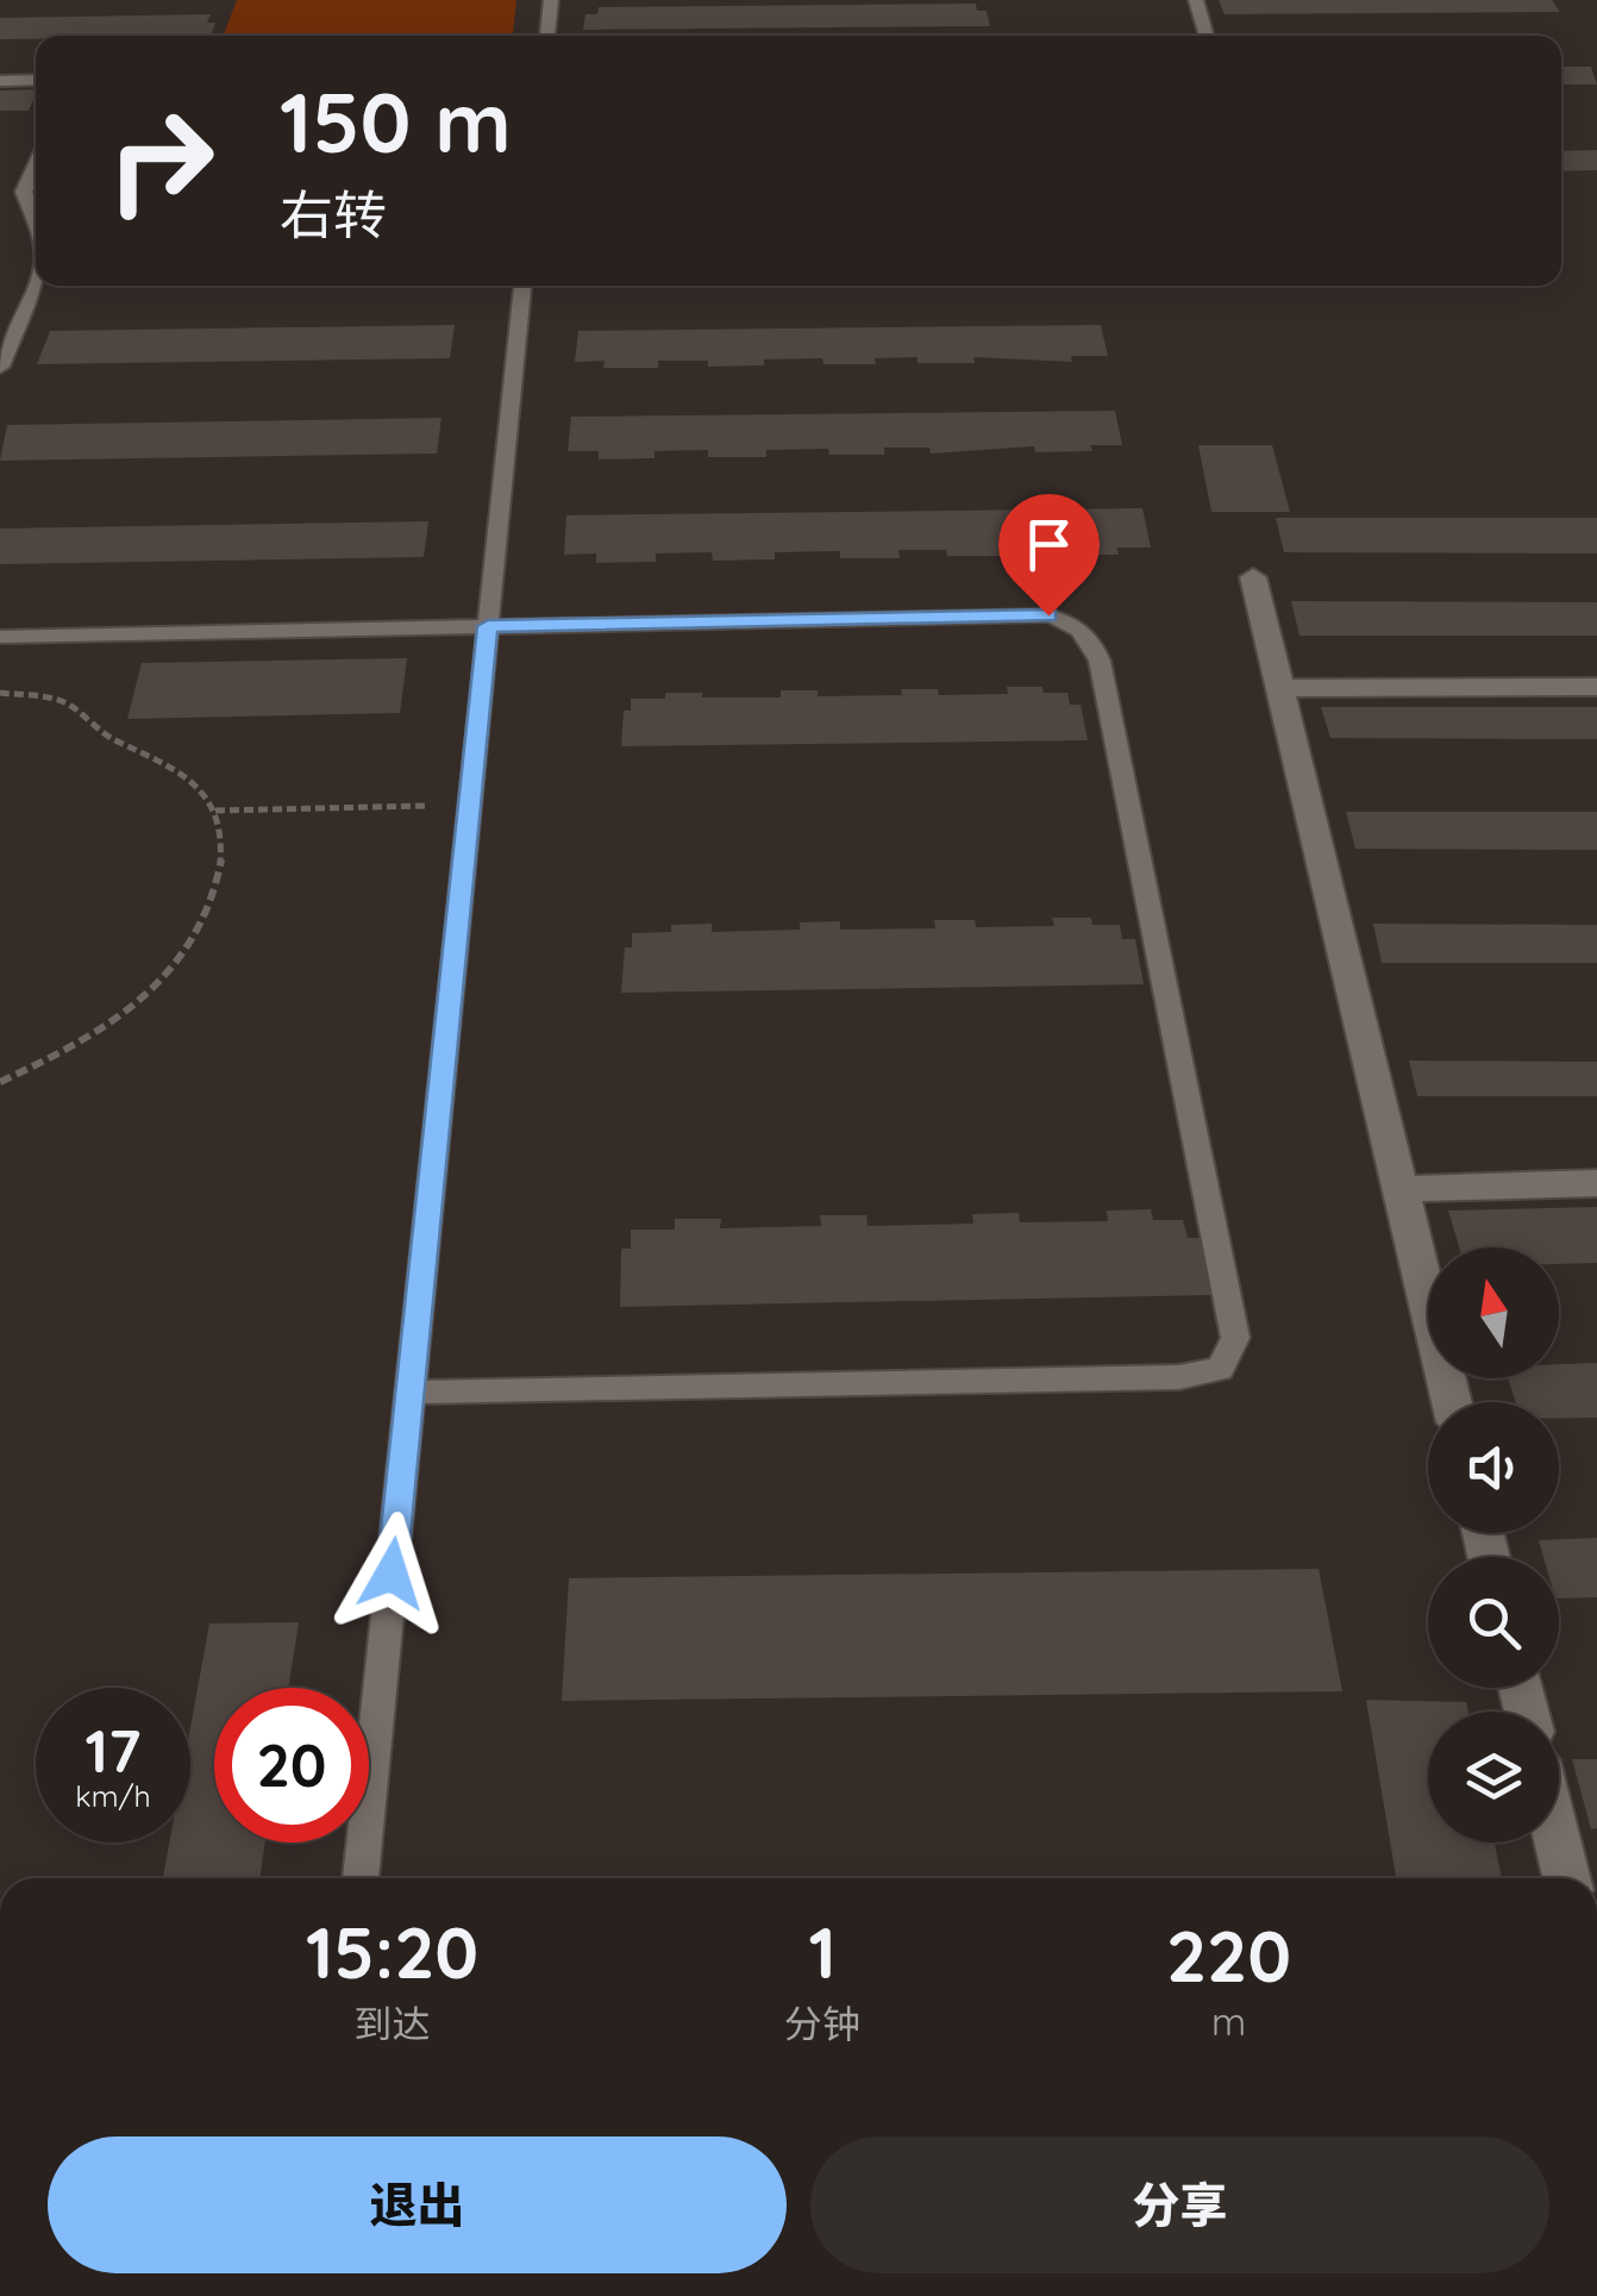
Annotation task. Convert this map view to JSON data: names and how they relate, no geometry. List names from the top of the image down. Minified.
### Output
{"north":"top","page":{"turn":["150 m","右转"],"speed":"17 km/h","limit":"20","eta":["15:20","到达","1","分钟","220","m"],"buttons":["退出","分享"]}}
